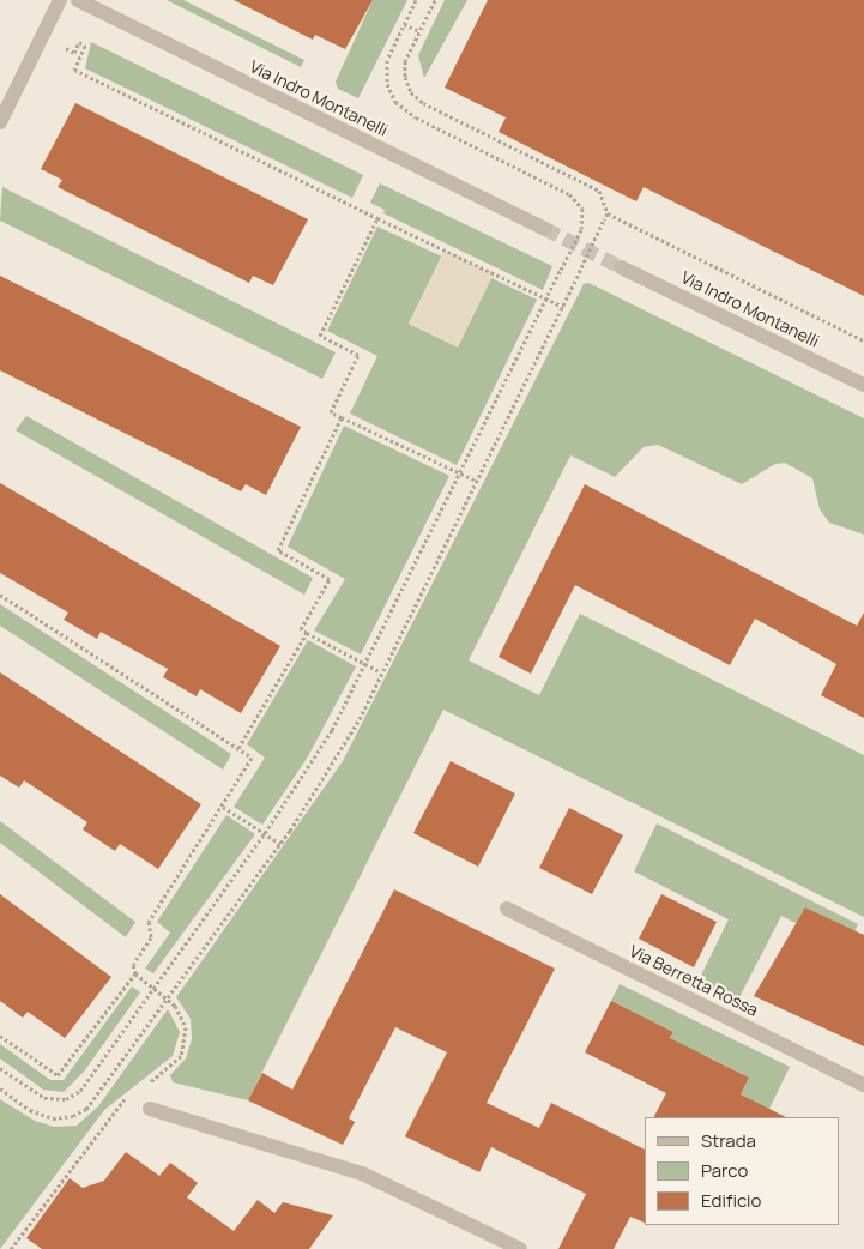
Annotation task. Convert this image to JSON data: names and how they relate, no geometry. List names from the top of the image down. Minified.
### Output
{"streets":{"street":["Via Indro Montanelli","Via Berretta Rossa"]},"legend":["Strada","Parco","Edificio"]}
